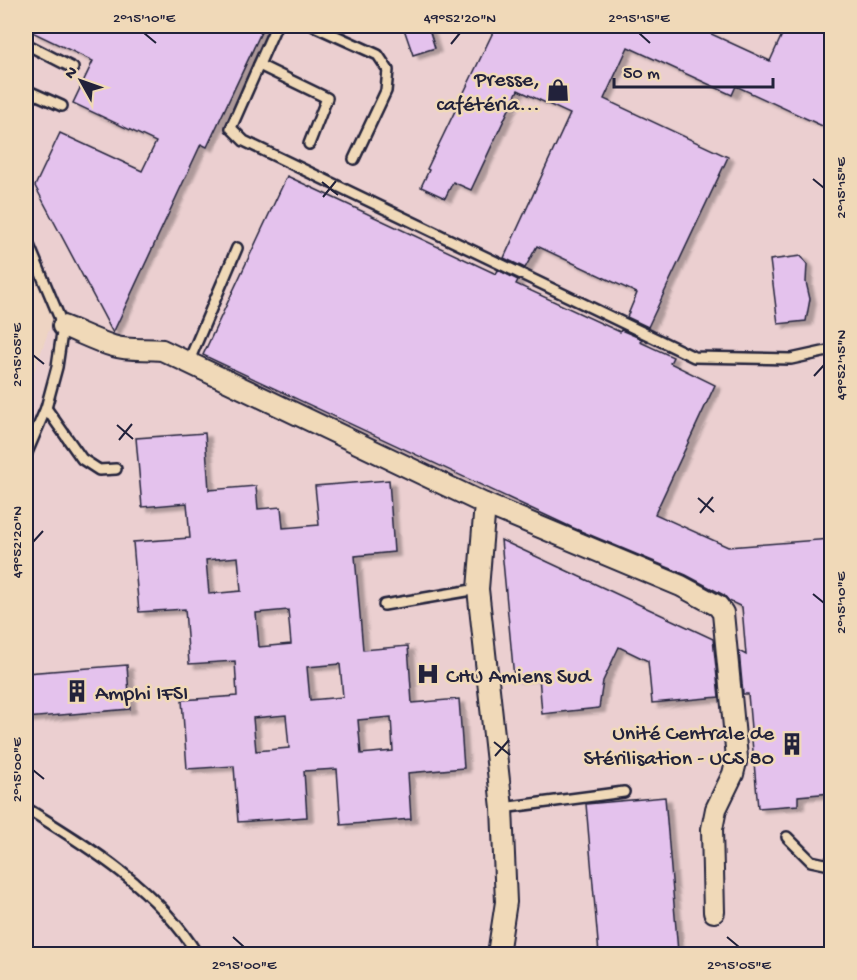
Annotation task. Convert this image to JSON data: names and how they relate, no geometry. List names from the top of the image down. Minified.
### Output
{"places":{"shop":["Presse, cafétéria..."],"hospital":["CHU Amiens Sud"],"building":["Amphi IFSI","Unité Centrale de Stérilisation - UCS 80"]},"scale_bar":"50 m","north":"top left","coordinates":["2°15'10\"E","49°52'20\"N","2°15'15\"E","2°15'05\"E","49°52'15\"N","2°15'00\"E"]}
